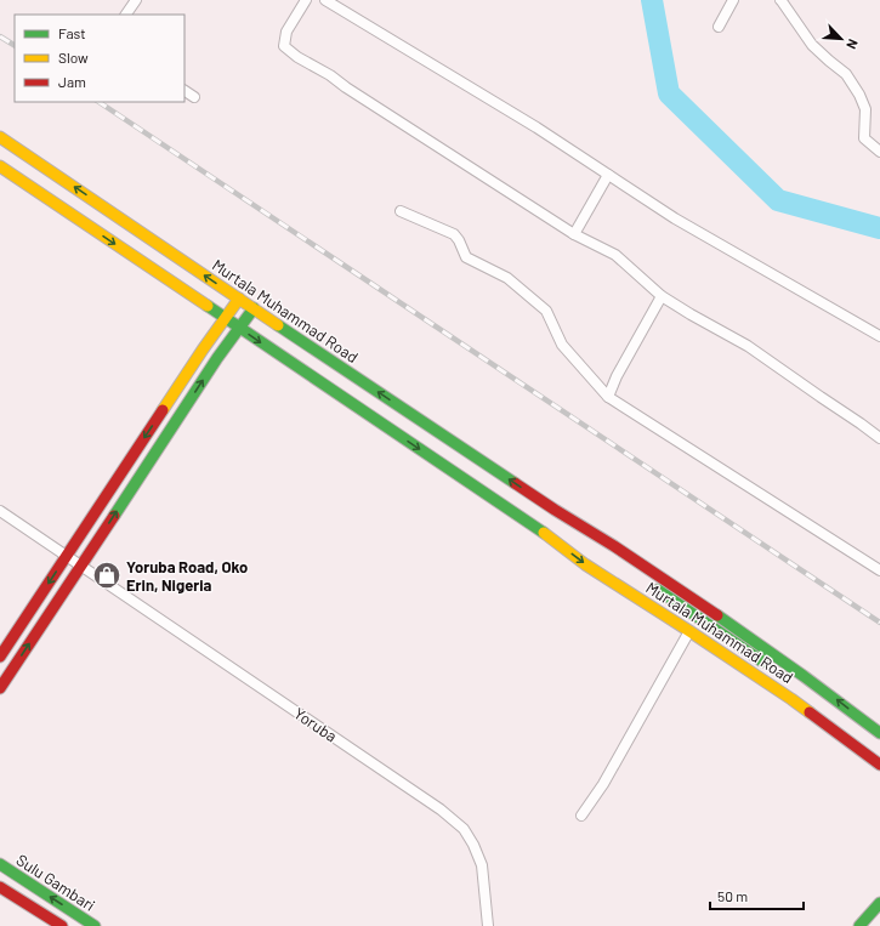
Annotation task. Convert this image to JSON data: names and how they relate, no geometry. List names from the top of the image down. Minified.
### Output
{"streets":{"main road":["Murtala Muhammad Road","Sulu Gambari"],"street":["Yoruba"]},"places":{"shop":["Yoruba Road, Oko Erin, Nigeria"]},"legend":["Fast","Slow","Jam"],"scale_bar":"50 m","north":"bottom right"}
